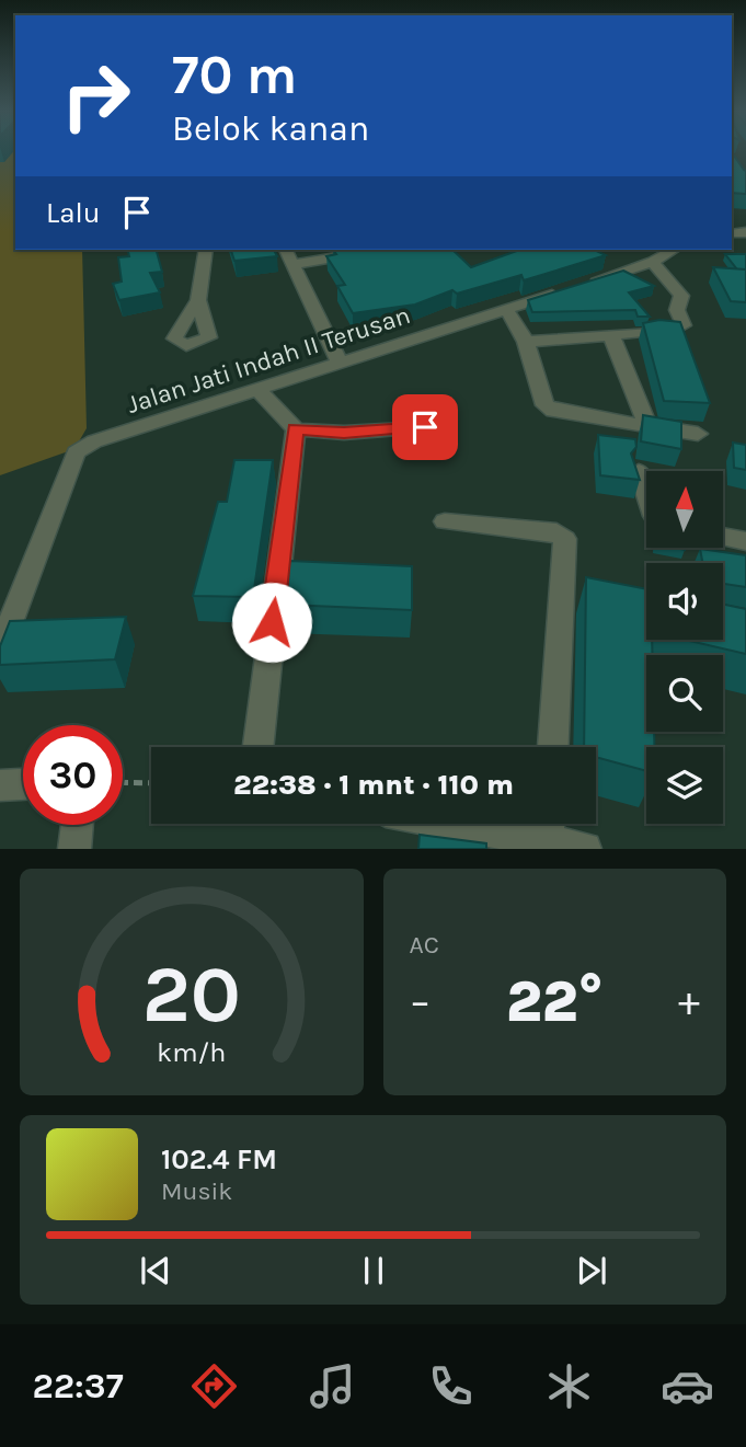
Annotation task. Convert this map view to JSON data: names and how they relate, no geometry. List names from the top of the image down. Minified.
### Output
{"streets":{"street":["Jalan Jati Indah II Terusan"]},"north":"top","page":{"turn":["70 m","Belok kanan"],"then":"Lalu","limit":"30","trip":"22:38 · 1 mnt · 110 m","tile":"AC","heat":["−","22°","+"],"song":["102.4 FM","Musik"],"tabs":"22:37","gauge":["20","km/h"]}}
